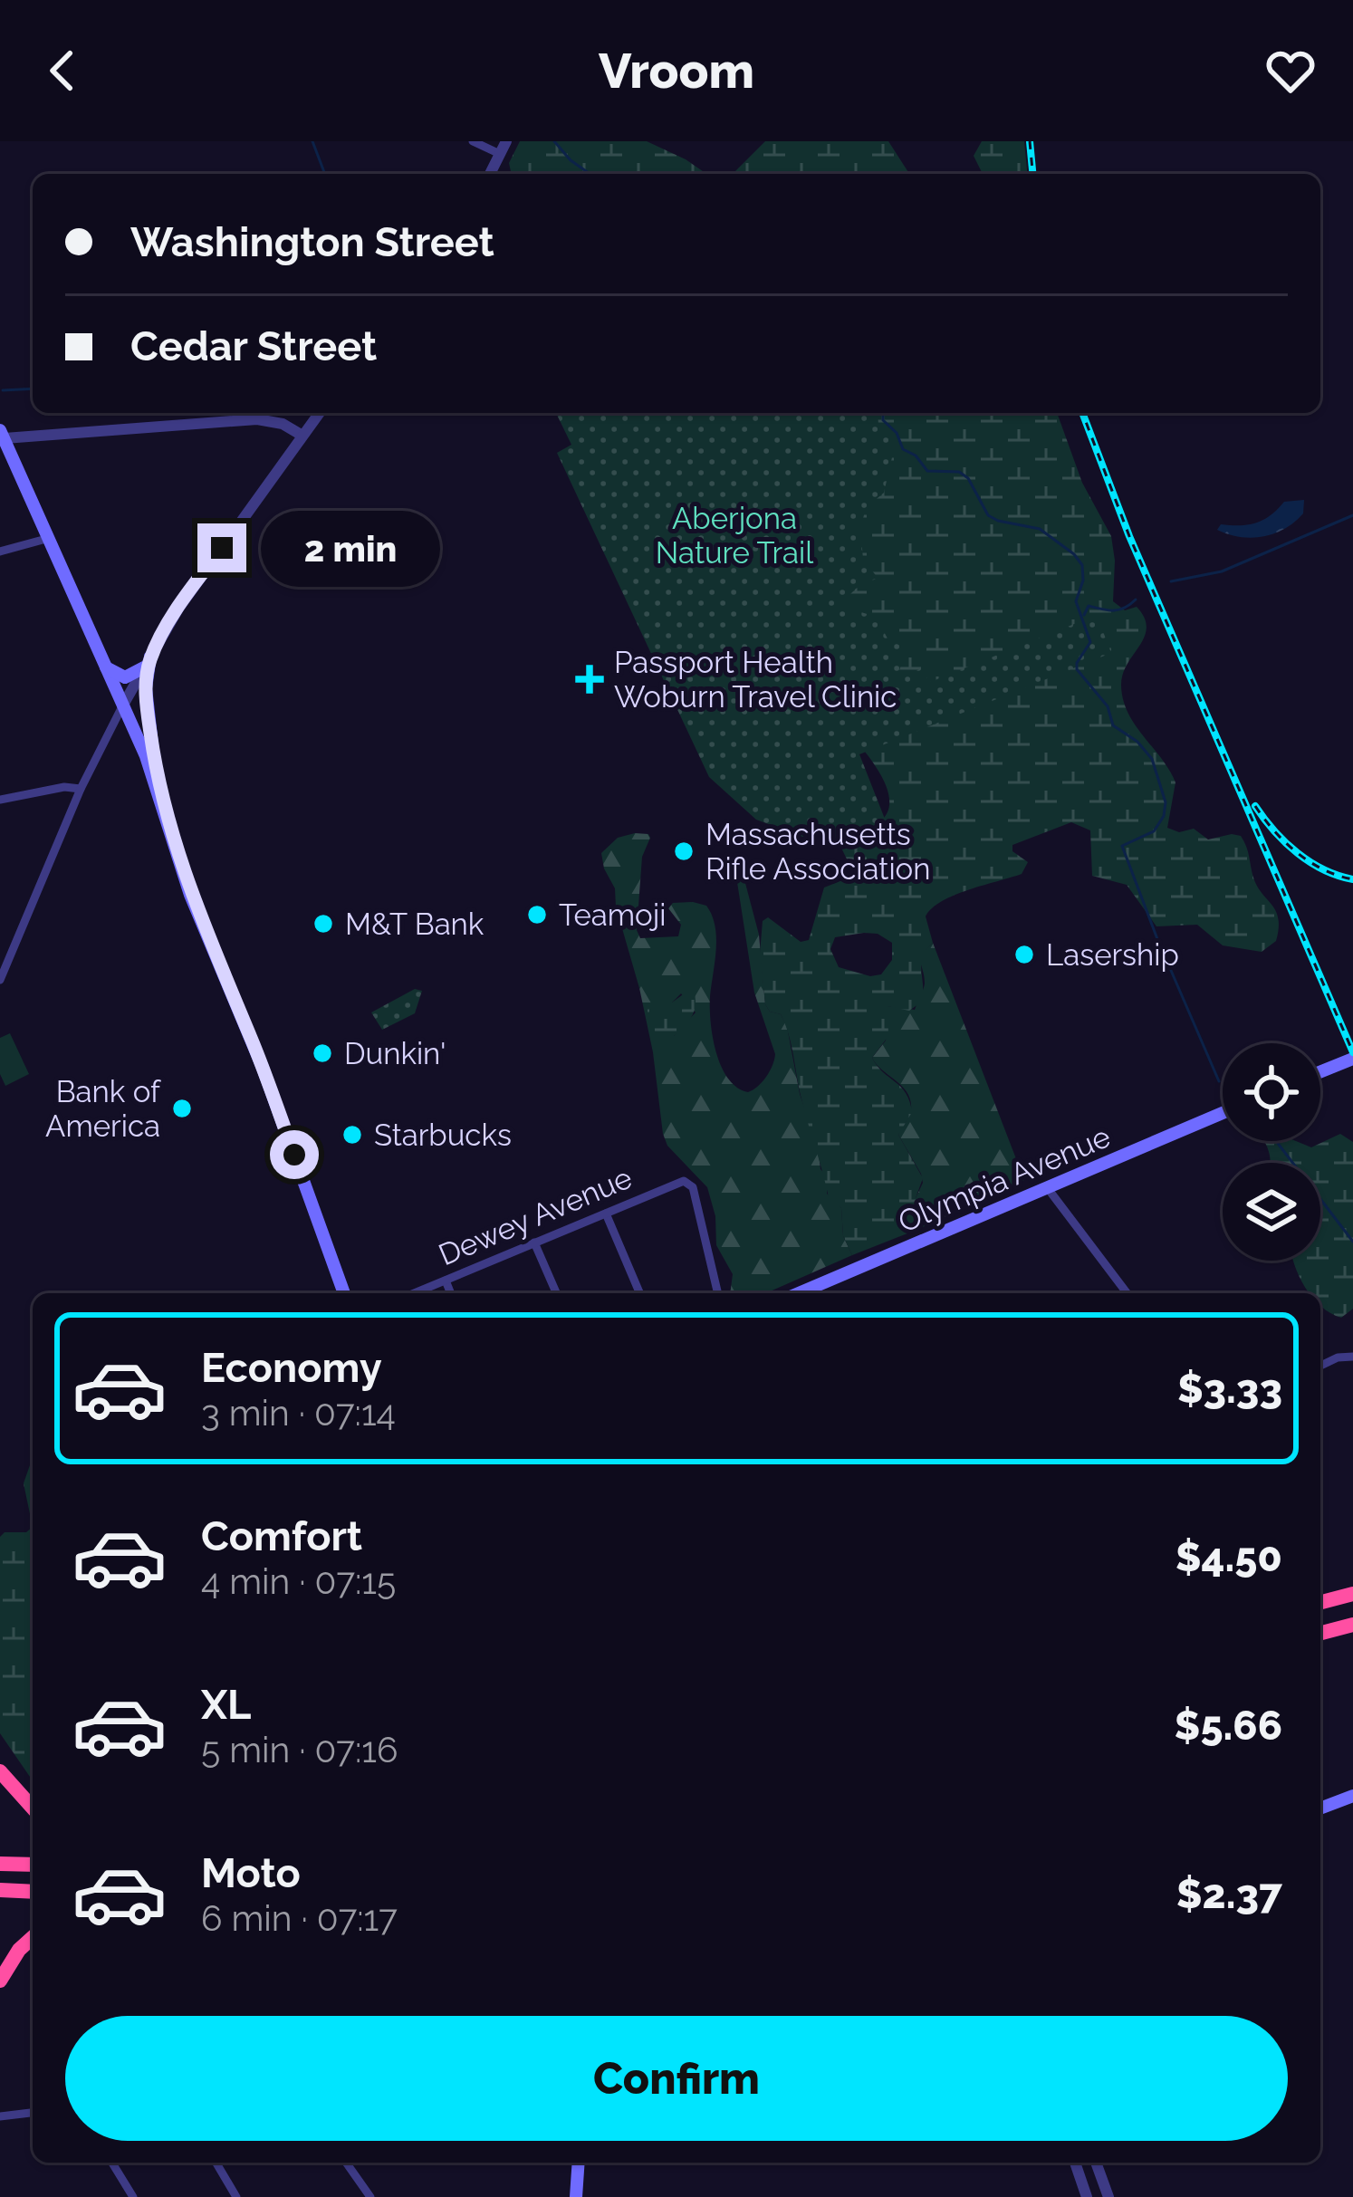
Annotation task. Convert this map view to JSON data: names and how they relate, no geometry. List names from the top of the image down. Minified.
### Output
{"streets":{"main road":["Olympia Avenue"],"street":["Dewey Avenue"]},"parks":["Aberjona Nature Trail"],"places":{"health":["Passport Health Woburn Travel Clinic"],"other":["Massachusetts Rifle Association","Teamoji","M&T Bank","Lasership","Dunkin'","Bank of America","Starbucks"]},"page":{"header":"Vroom","banner":["Washington Street","Cedar Street"],"bubble":"2 min","list":[{"name":"Economy","note":"3 min · 07:14","value":"$3.33"},{"name":"Comfort","note":"4 min · 07:15","value":"$4.50"},{"name":"XL","note":"5 min · 07:16","value":"$5.66"},{"name":"Moto","note":"6 min · 07:17","value":"$2.37"}],"buttons":"Confirm"}}
